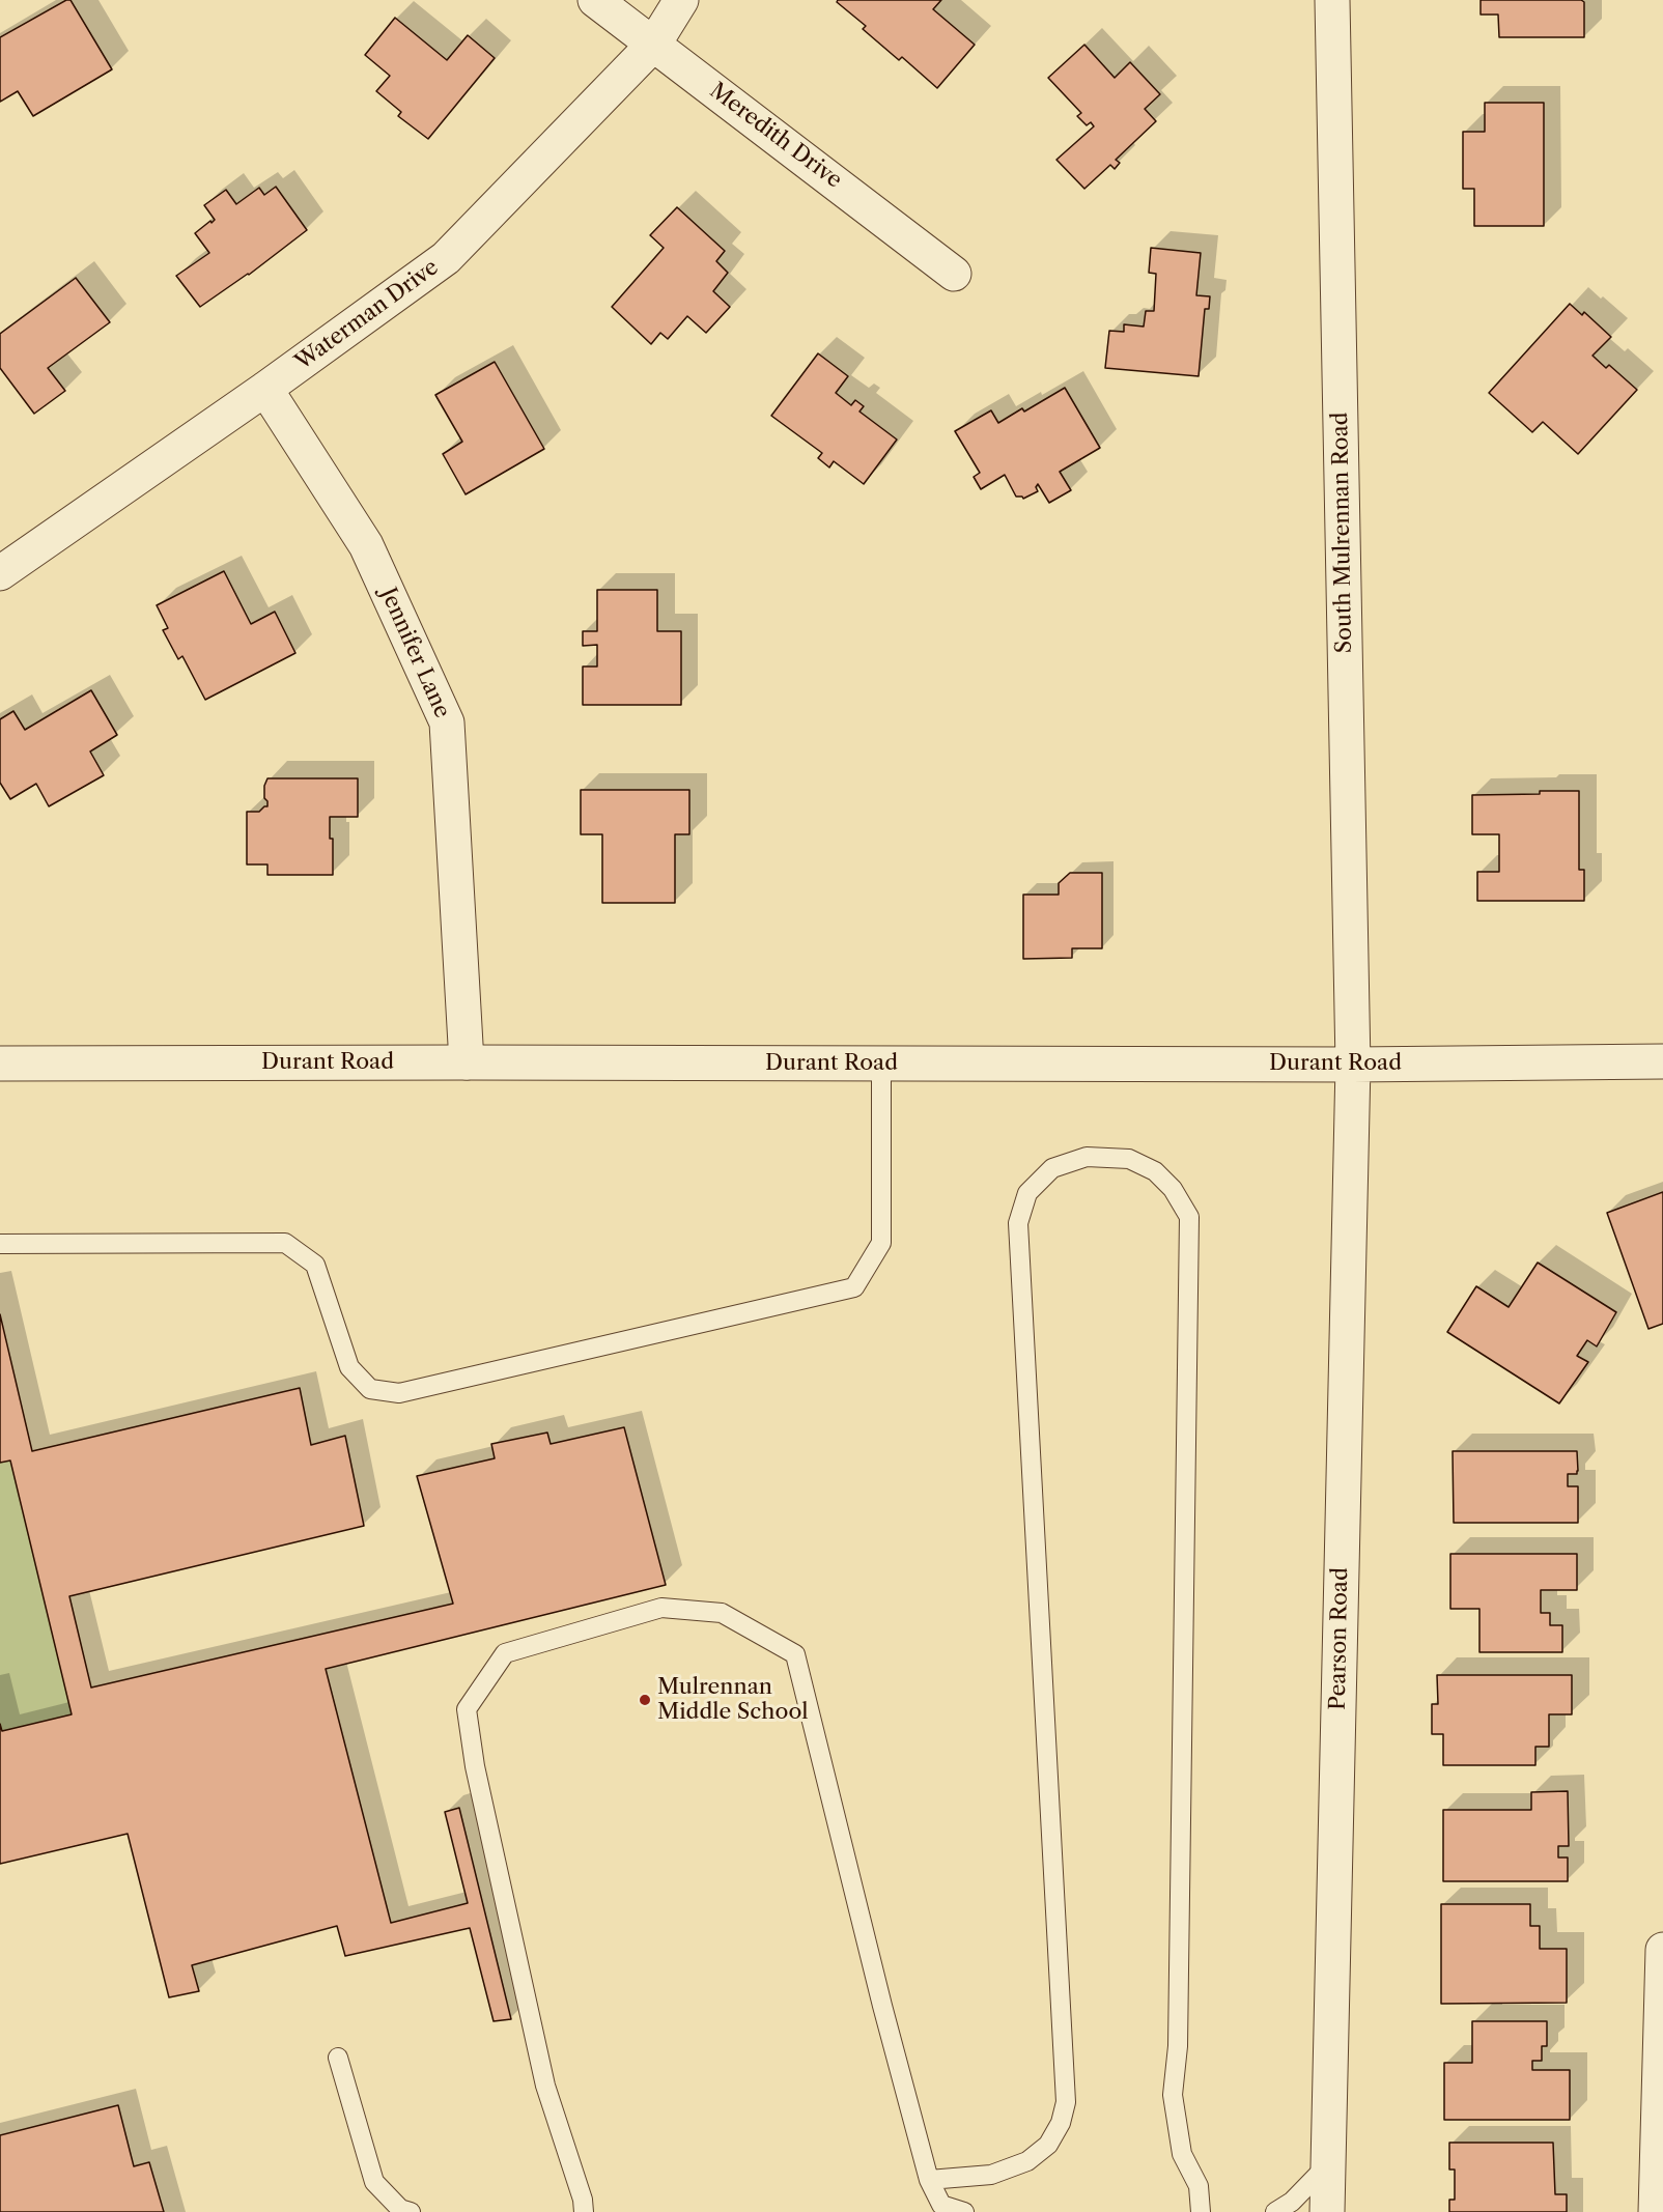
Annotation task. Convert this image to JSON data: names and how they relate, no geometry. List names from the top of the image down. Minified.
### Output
{"streets":{"street":["Meredith Drive","Waterman Drive","South Mulrennan Road","Jennifer Lane","Durant Road","Pearson Road"]},"crossings":[["Meredith Drive","Waterman Drive"],["Waterman Drive","Jennifer Lane"],["South Mulrennan Road","Durant Road"],["South Mulrennan Road","Pearson Road"],["Jennifer Lane","Durant Road"],["Durant Road","Pearson Road"]],"places":["Mulrennan Middle School"]}
